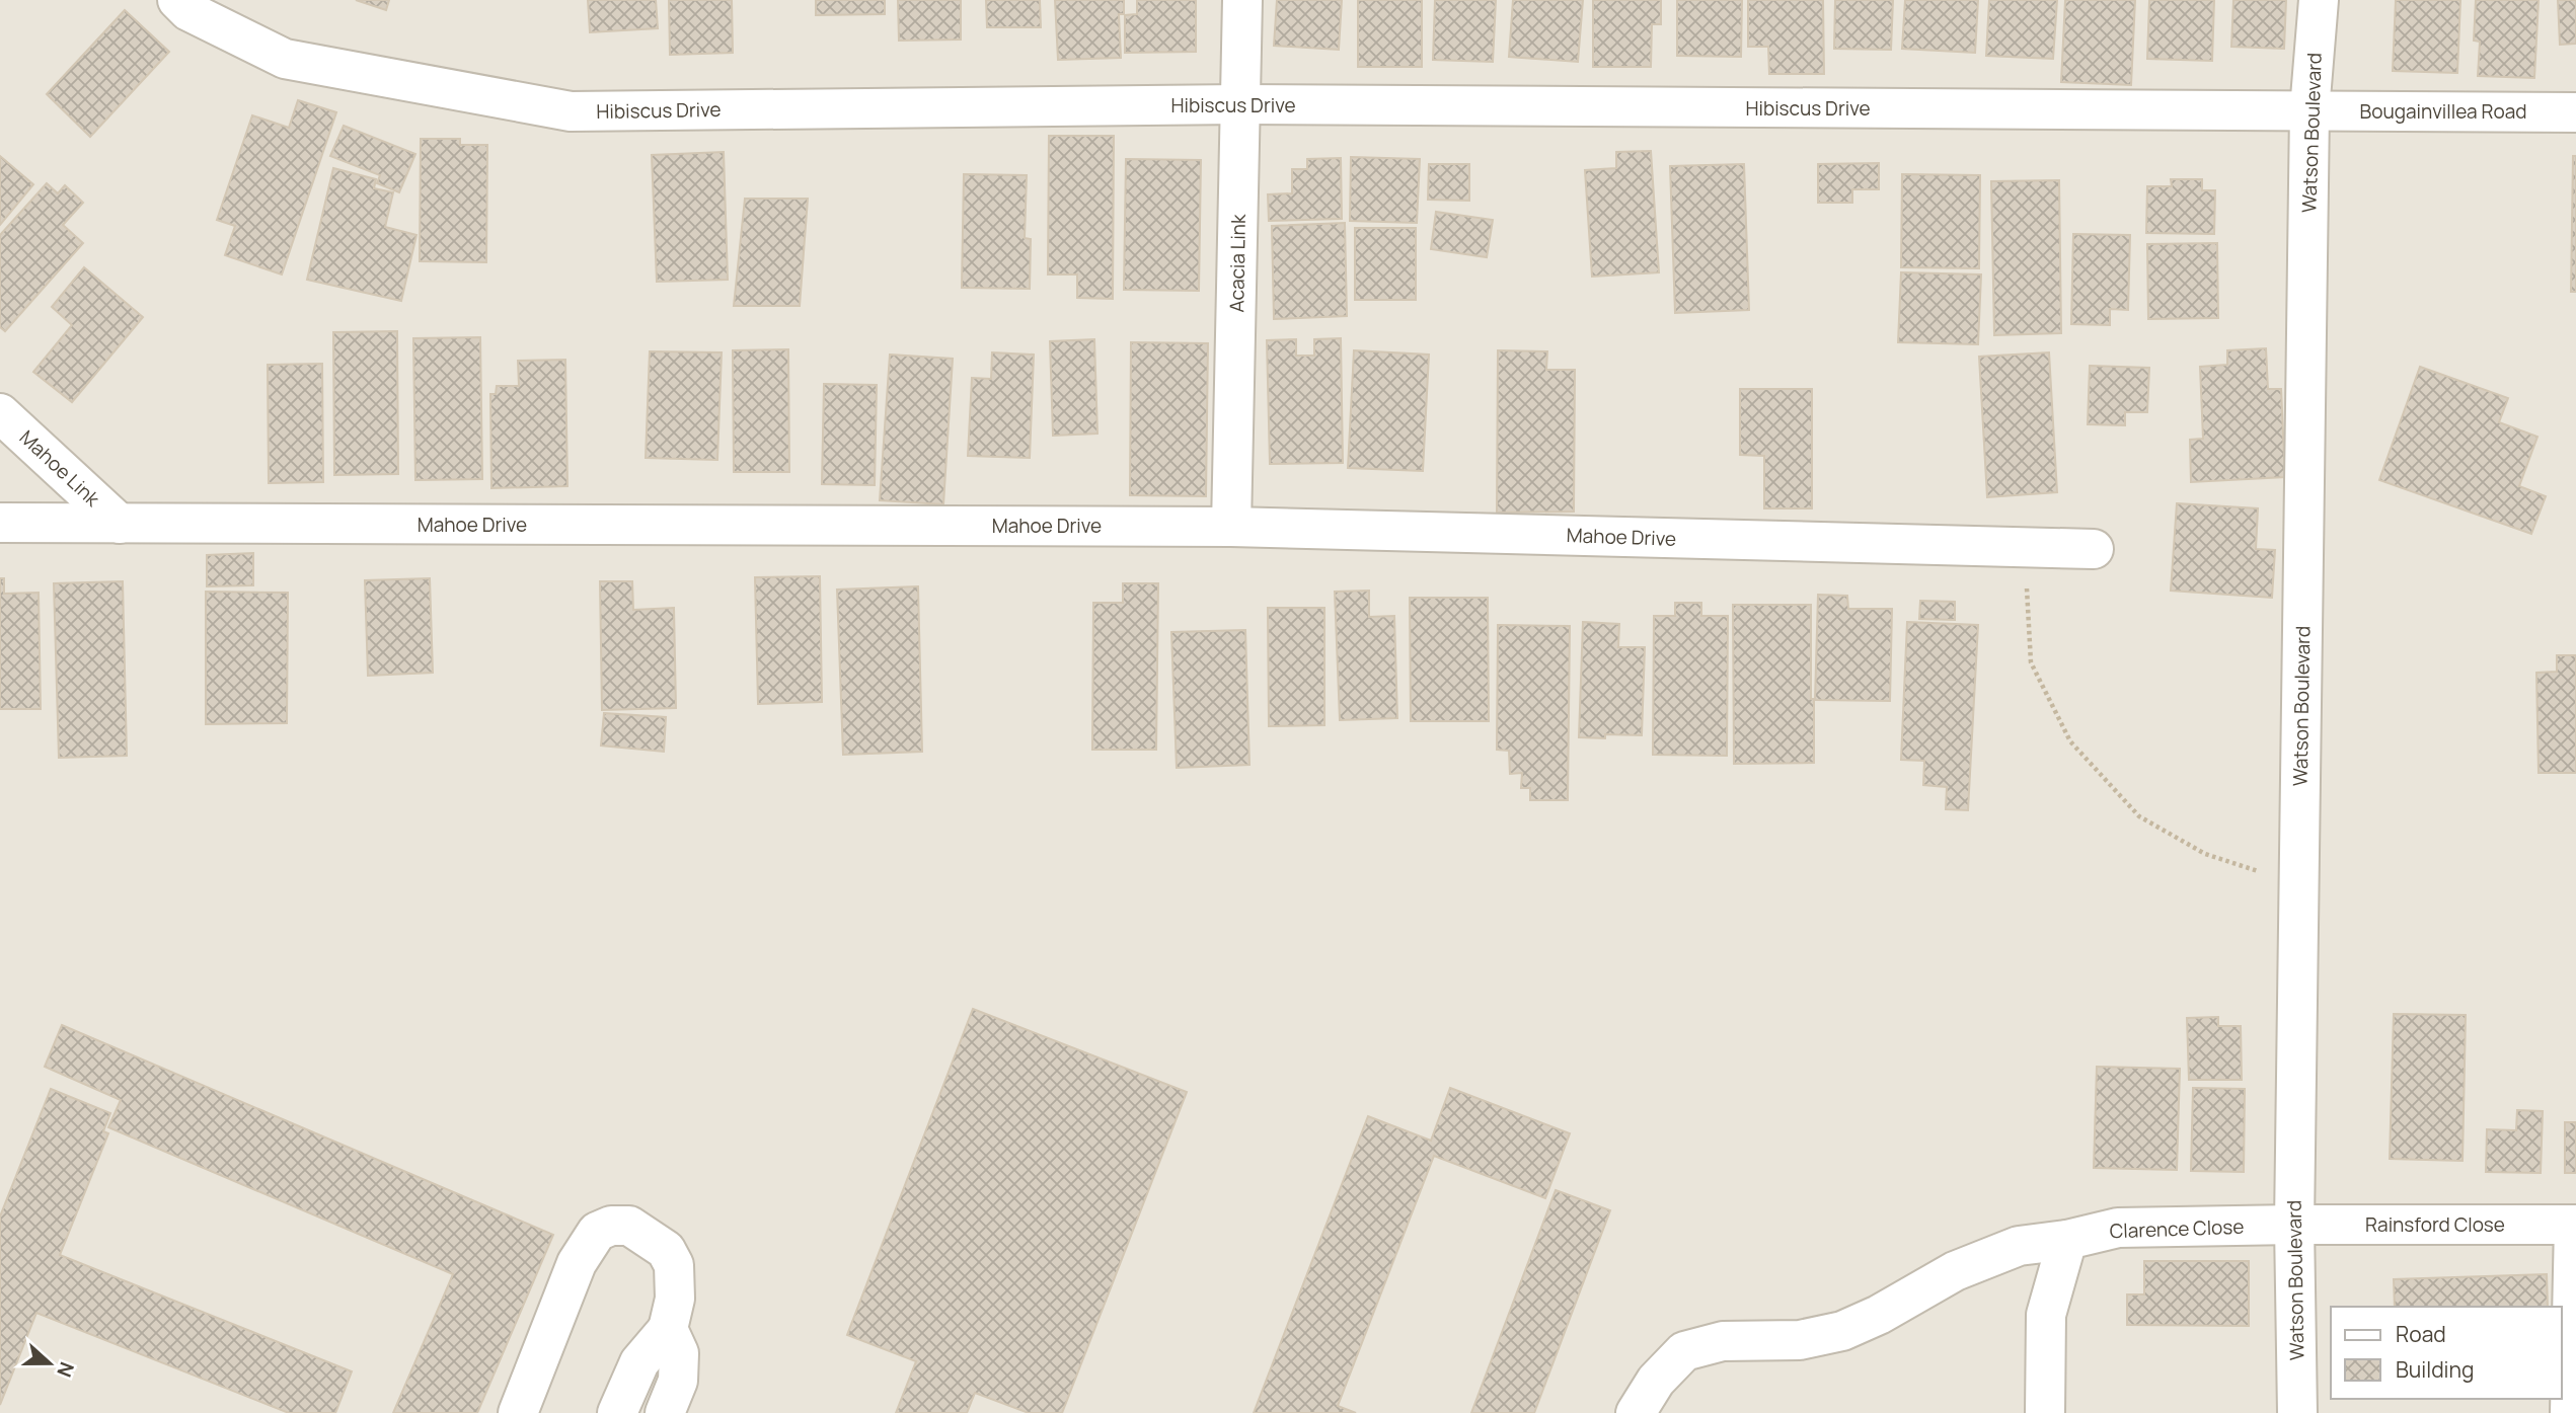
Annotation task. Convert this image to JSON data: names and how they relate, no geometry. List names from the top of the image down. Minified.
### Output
{"streets":{"street":["Hibiscus Drive","Bougainvillea Road","Watson Boulevard","Acacia Link","Mahoe Link","Mahoe Drive","Rainsford Close","Clarence Close"]},"crossings":[["Hibiscus Drive","Bougainvillea Road"],["Hibiscus Drive","Watson Boulevard"],["Hibiscus Drive","Acacia Link"],["Bougainvillea Road","Watson Boulevard"],["Watson Boulevard","Rainsford Close"],["Watson Boulevard","Clarence Close"],["Acacia Link","Mahoe Drive"],["Mahoe Link","Mahoe Drive"],["Rainsford Close","Clarence Close"]],"legend":["Road","Building"],"north":"right"}
